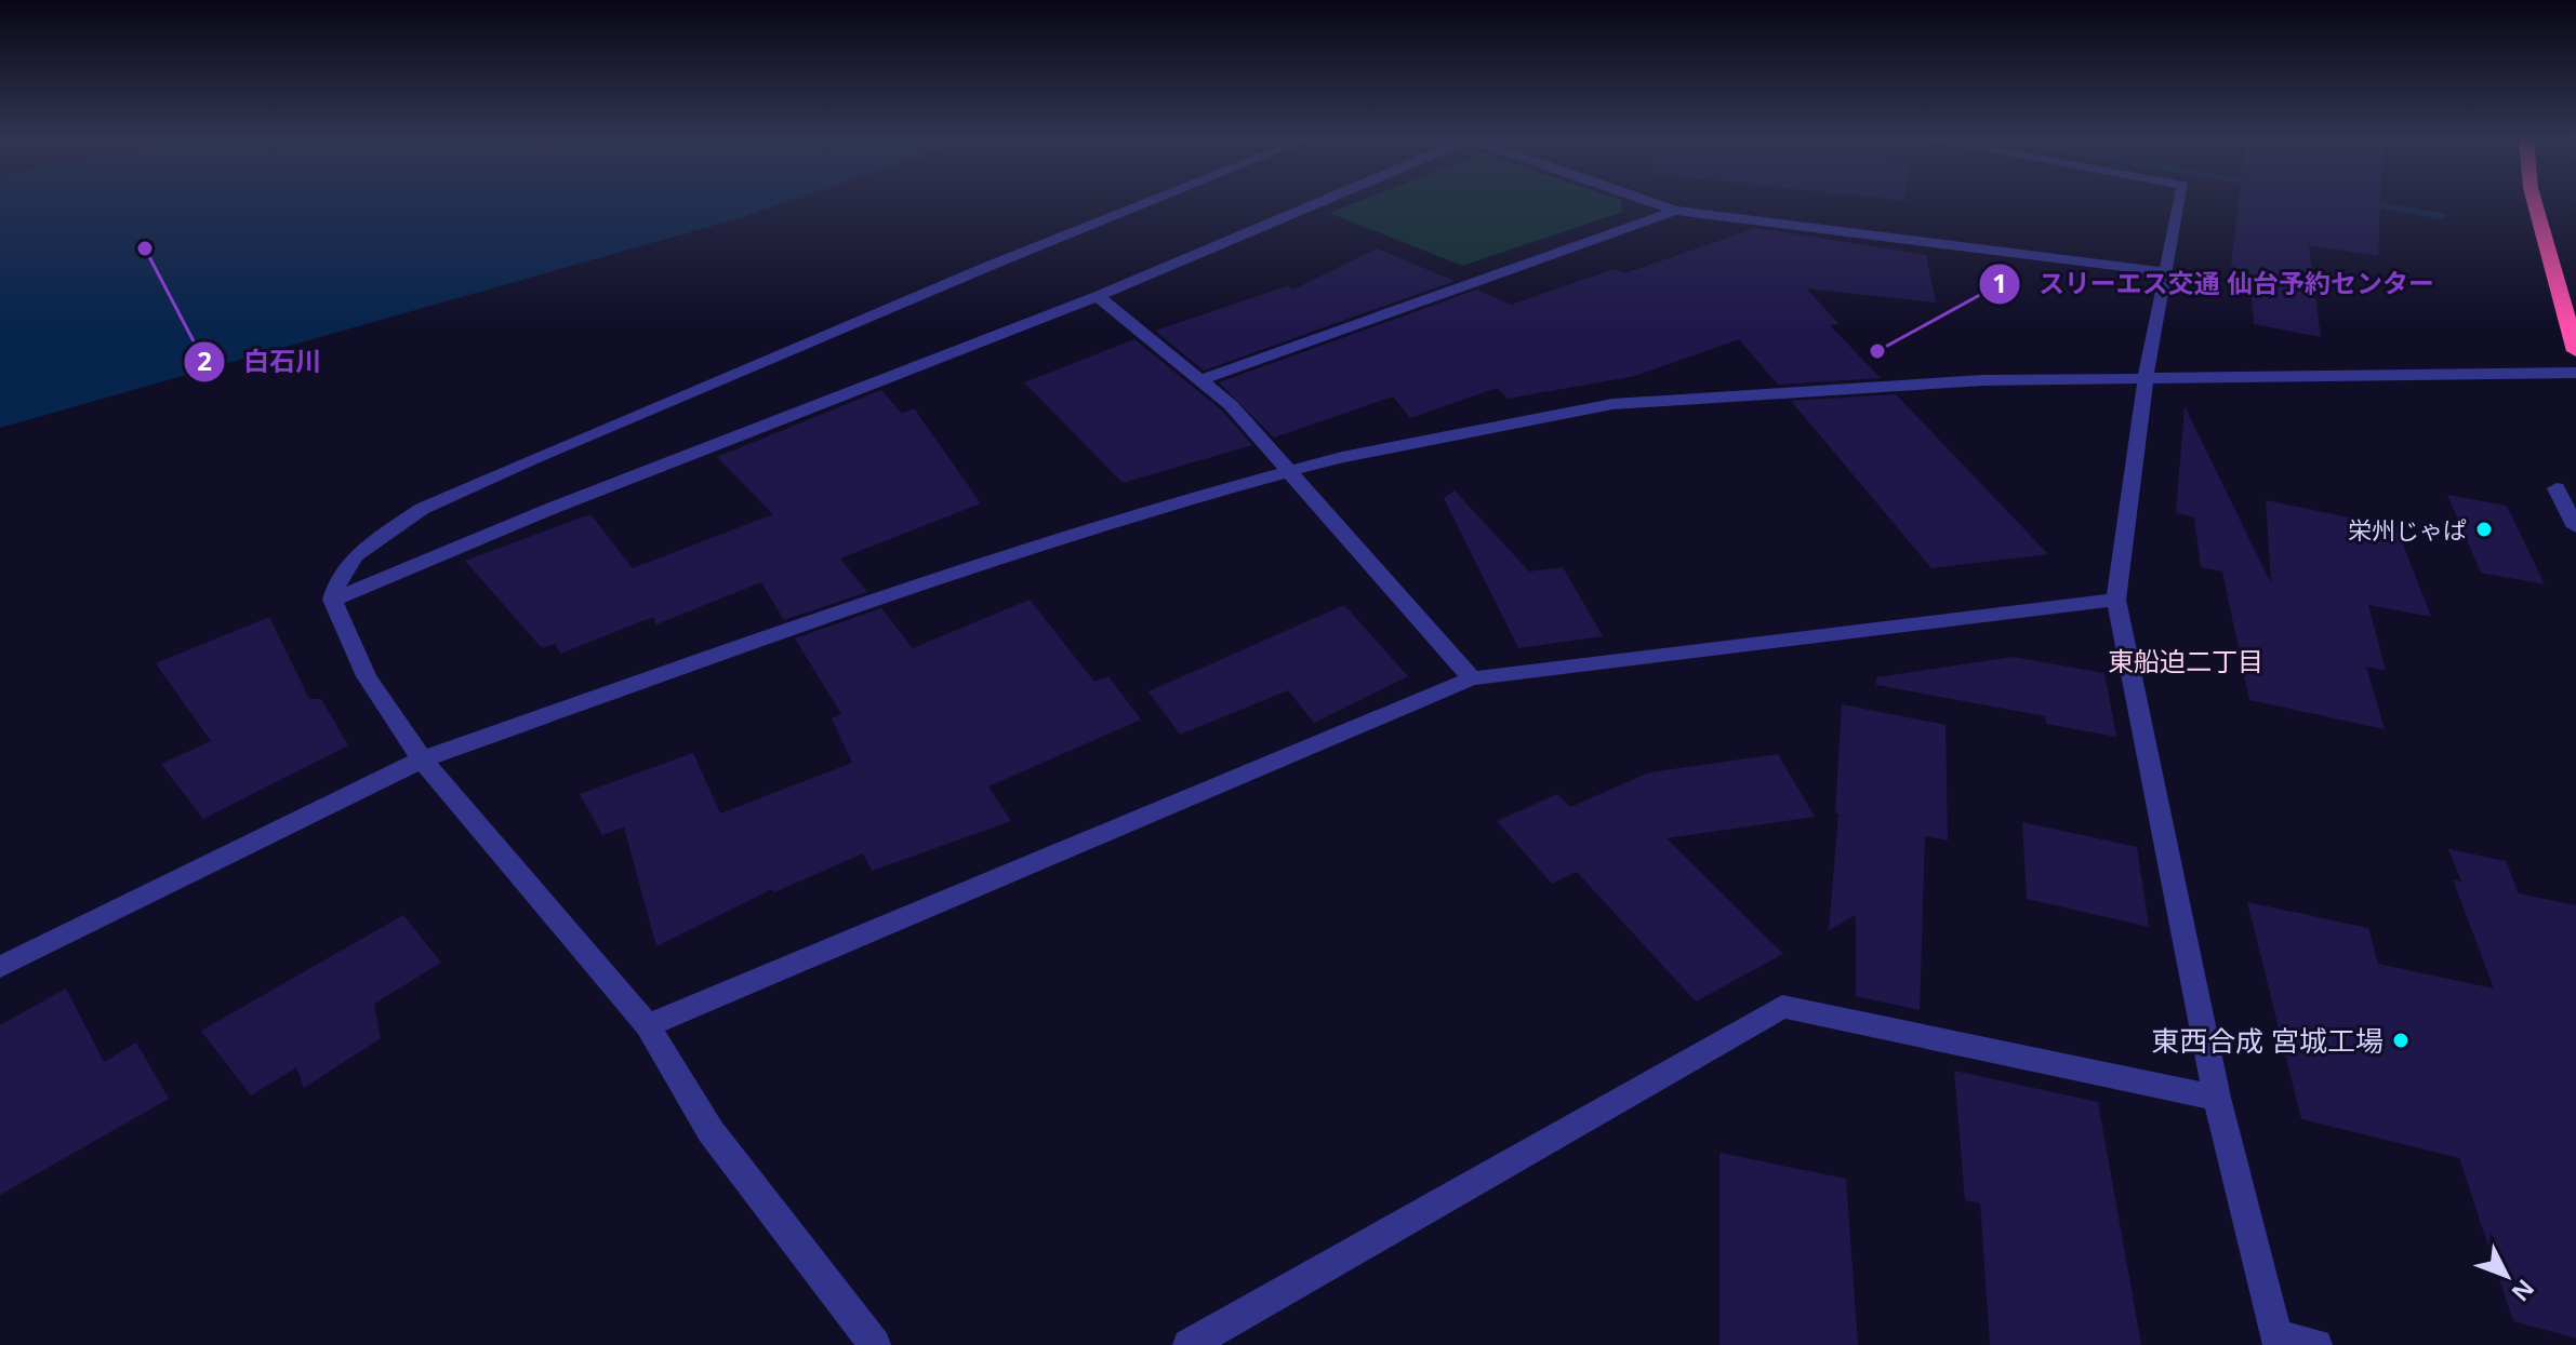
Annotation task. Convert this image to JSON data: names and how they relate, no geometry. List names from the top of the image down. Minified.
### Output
{"districts":["東船迫二丁目"],"places":["白石川","スリーエス交通 仙台予約センター","栄州じゃぱ","東西合成 宮城工場"],"north":"bottom right"}
